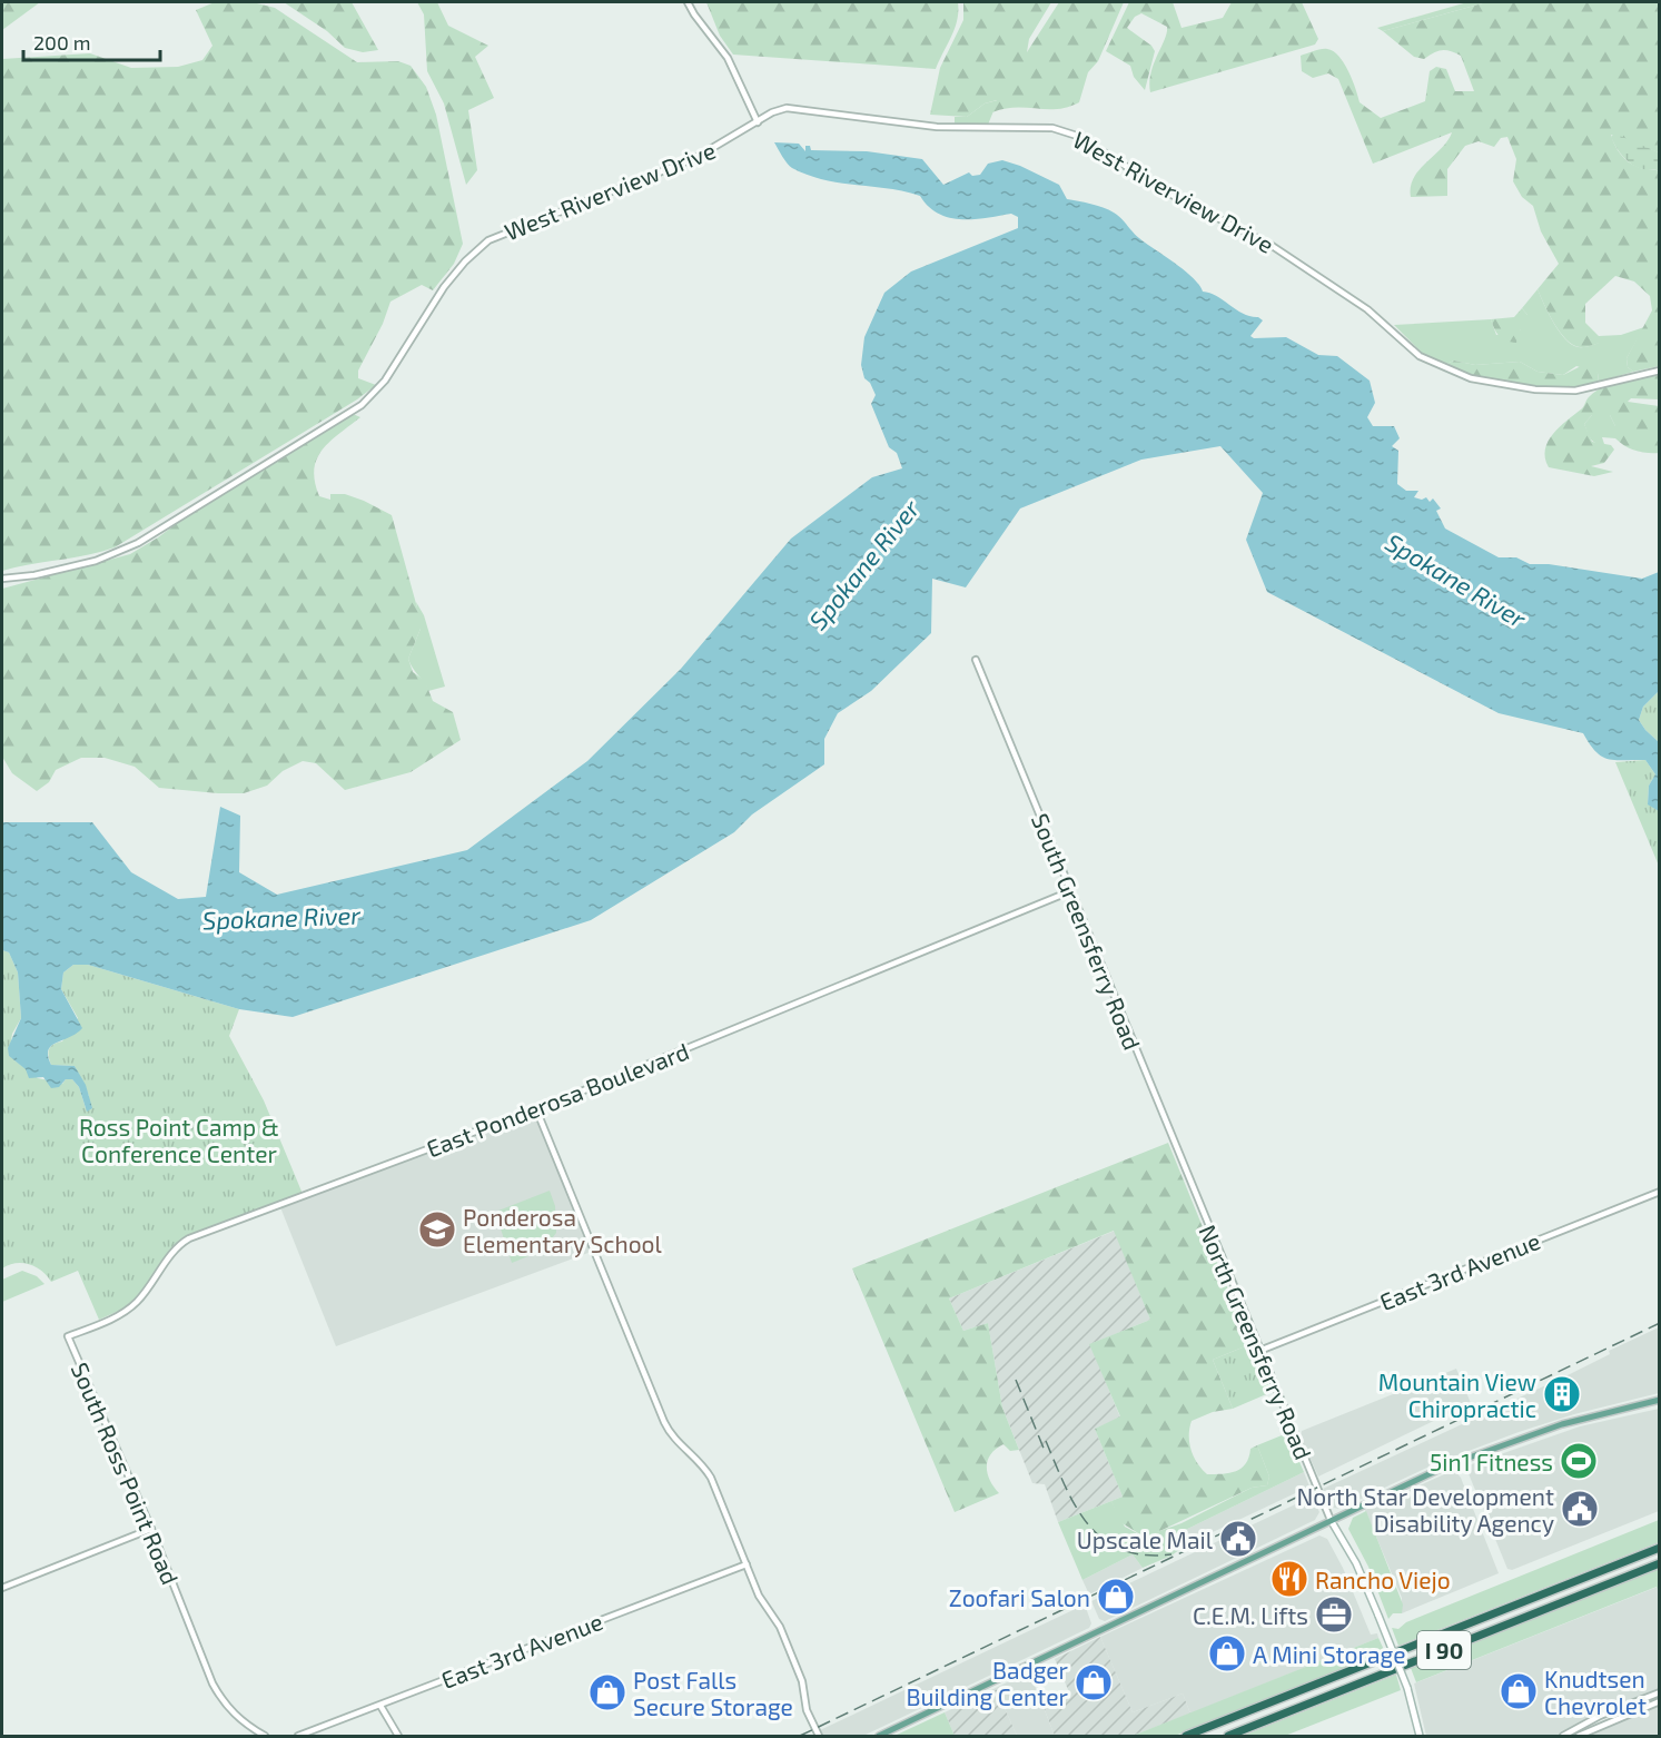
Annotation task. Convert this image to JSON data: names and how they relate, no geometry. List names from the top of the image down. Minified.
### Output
{"streets":{"highway":["I 90"],"main road":["North Greensferry Road"],"street":["West Riverview Drive","South Greensferry Road","East Ponderosa Boulevard","East 3rd Avenue","South Ross Point Road"]},"crossings":[["South Greensferry Road","East Ponderosa Boulevard"],["South Greensferry Road","North Greensferry Road"],["East Ponderosa Boulevard","South Ross Point Road"],["East 3rd Avenue","North Greensferry Road"]],"water":["Spokane River"],"parks":["Ross Point Camp & Conference Center"],"places":{"school or university":["Ponderosa Elementary School"],"building":["Mountain View Chiropractic"],"sports":["5in1 Fitness"],"public building":["North Star Development Disability Agency","Upscale Mail"],"restaurant":["Rancho Viejo"],"shop":["Zoofari Salon","A Mini Storage","Badger Building Center","Knudtsen Chevrolet","Post Falls Secure Storage"],"office":["C.E.M. Lifts"]},"scale_bar":"200 m"}
